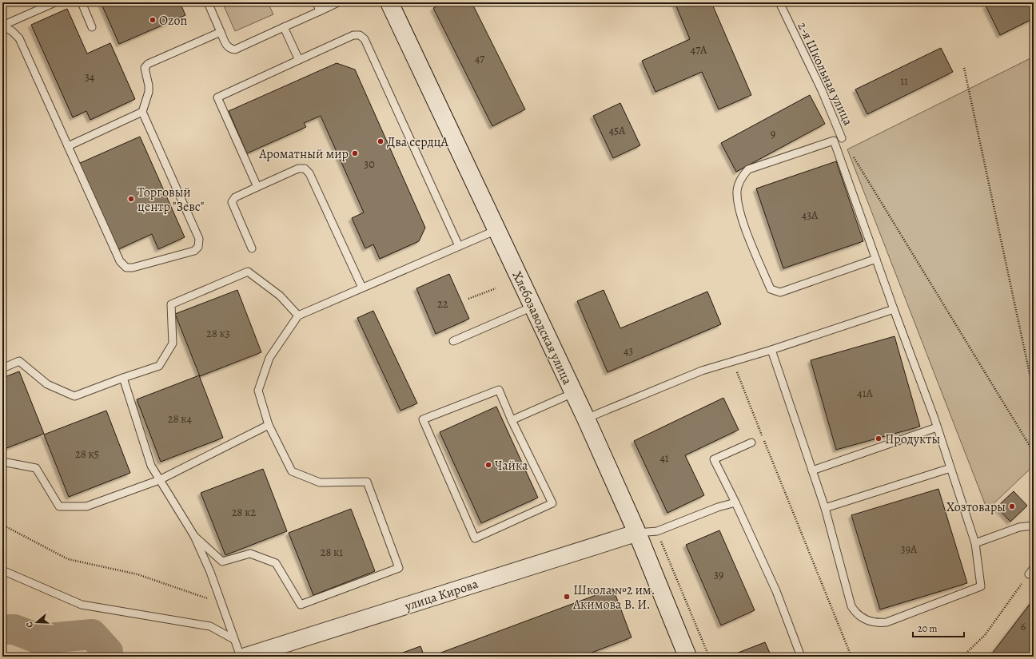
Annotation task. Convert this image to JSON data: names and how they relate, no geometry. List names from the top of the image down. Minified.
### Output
{"streets":{"main road":["Хлебозаводская улица"],"street":["улица Кирова"],"lane":["2-я Школьная улица"]},"crossings":[["Хлебозаводская улица","улица Кирова"]],"places":["Ozon","Два сердцА","Ароматный мир","Торговый центр \"Зевс\"","Продукты","Чайка","Хозтовары","Школа №2 им. Акимова В. И."],"house_numbers":["47А","47","34","11","45А","9","30","43А","22","28 к3","43","41А","28 к4","28 к5","41","28 к2","39А","28 к1","39","6"],"scale_bar":"20 m","north":"left"}
